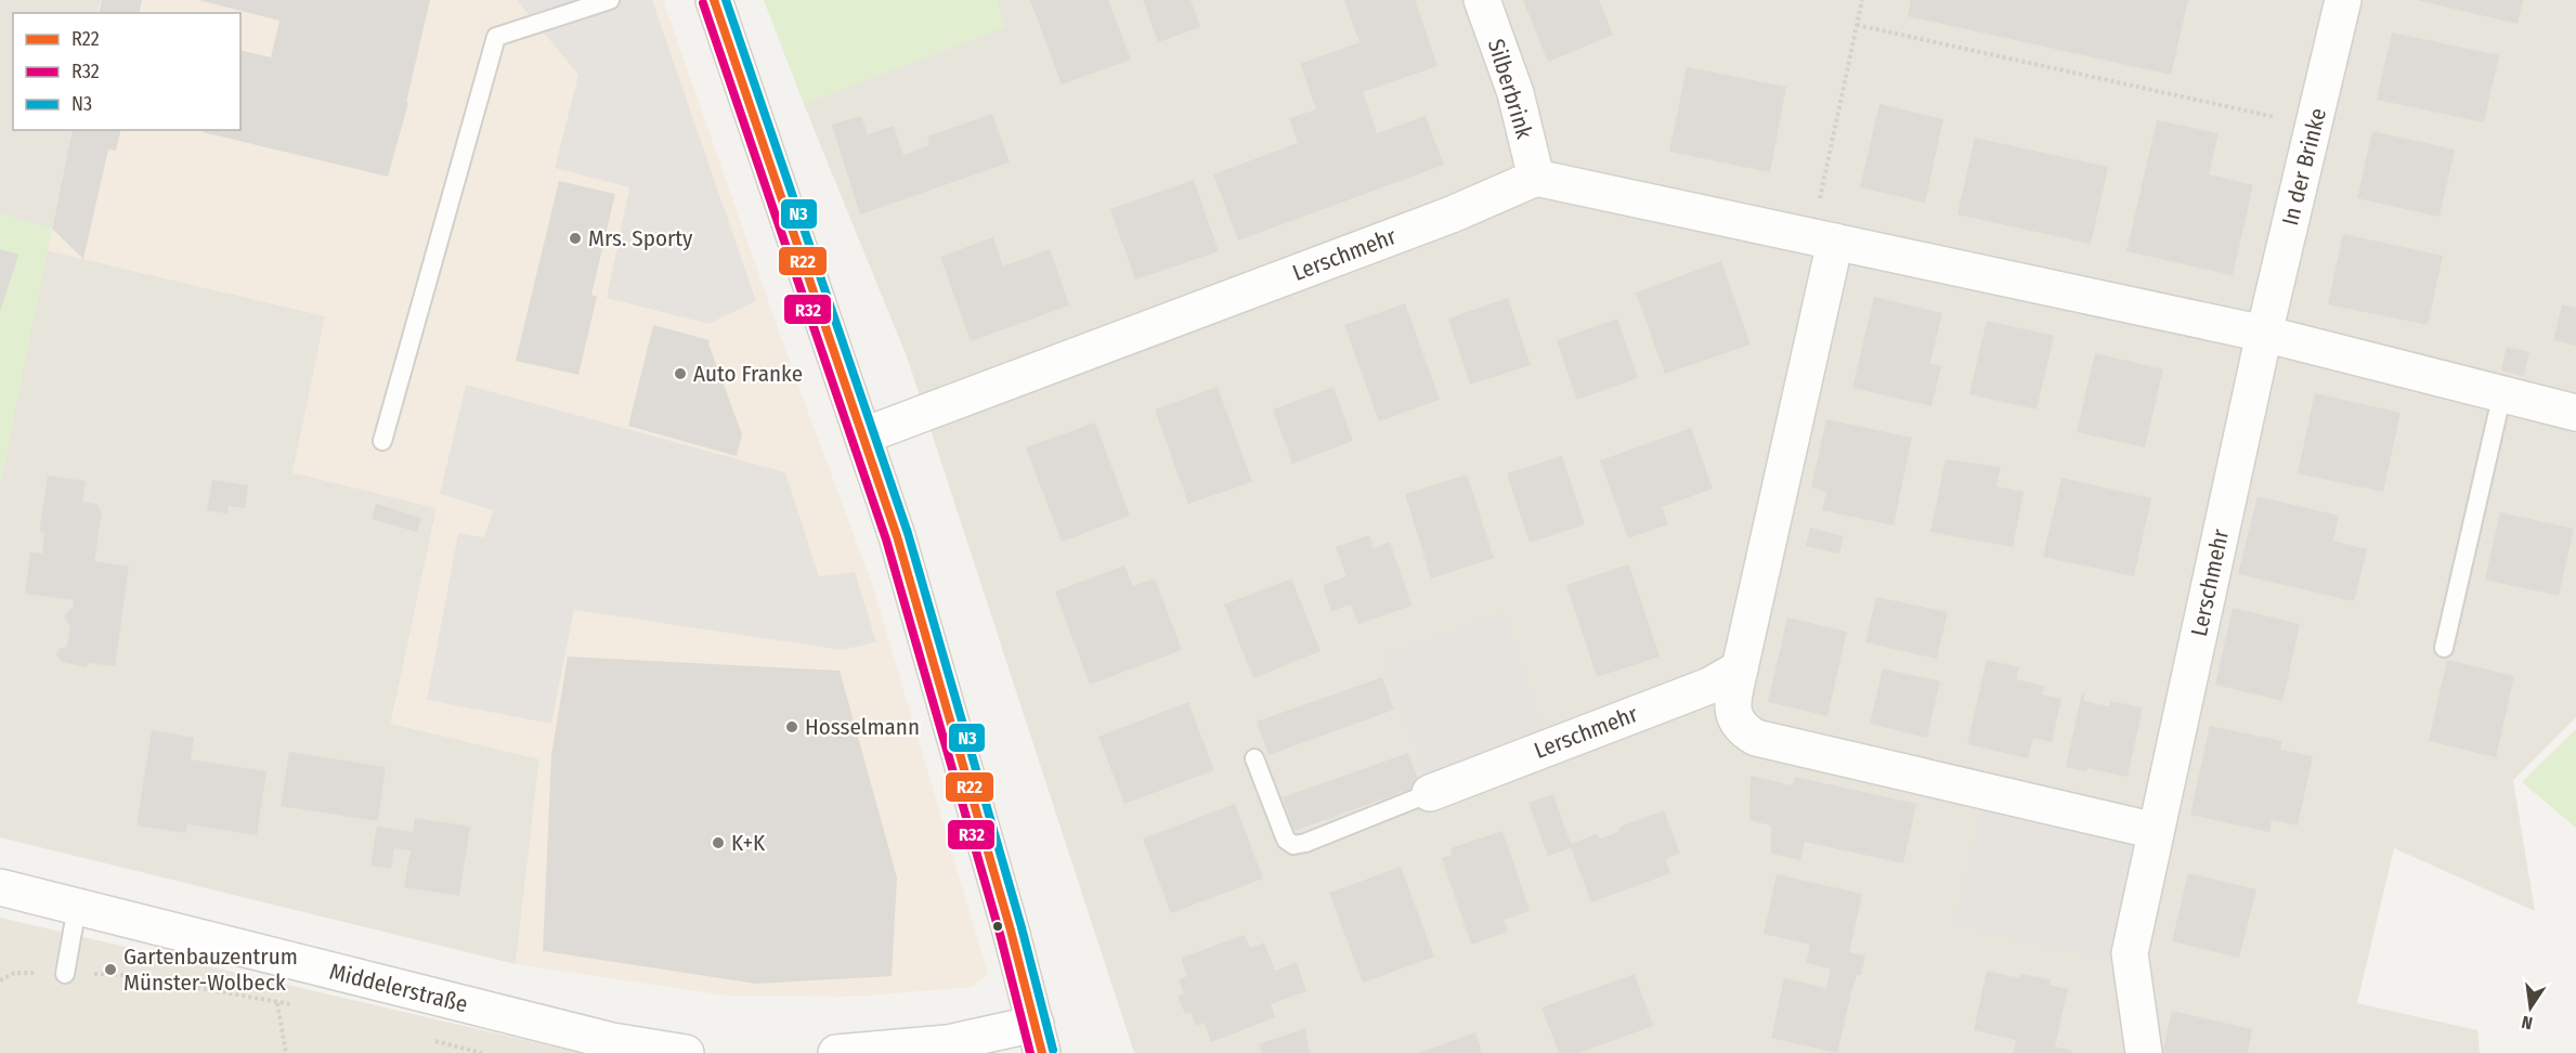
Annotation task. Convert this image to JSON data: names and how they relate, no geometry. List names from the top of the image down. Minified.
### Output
{"streets":{"street":["Silberbrink","In der Brinke","Lerschmehr","Middelerstraße"]},"crossings":[["Silberbrink","Lerschmehr"],["In der Brinke","Lerschmehr"]],"places":["Mrs. Sporty","Auto Franke","Hosselmann","K+K","Gartenbauzentrum Münster-Wolbeck"],"lines":["transit line R22","transit line N3","transit line R32"],"legend":["R22","R32","N3"],"north":"bottom"}
